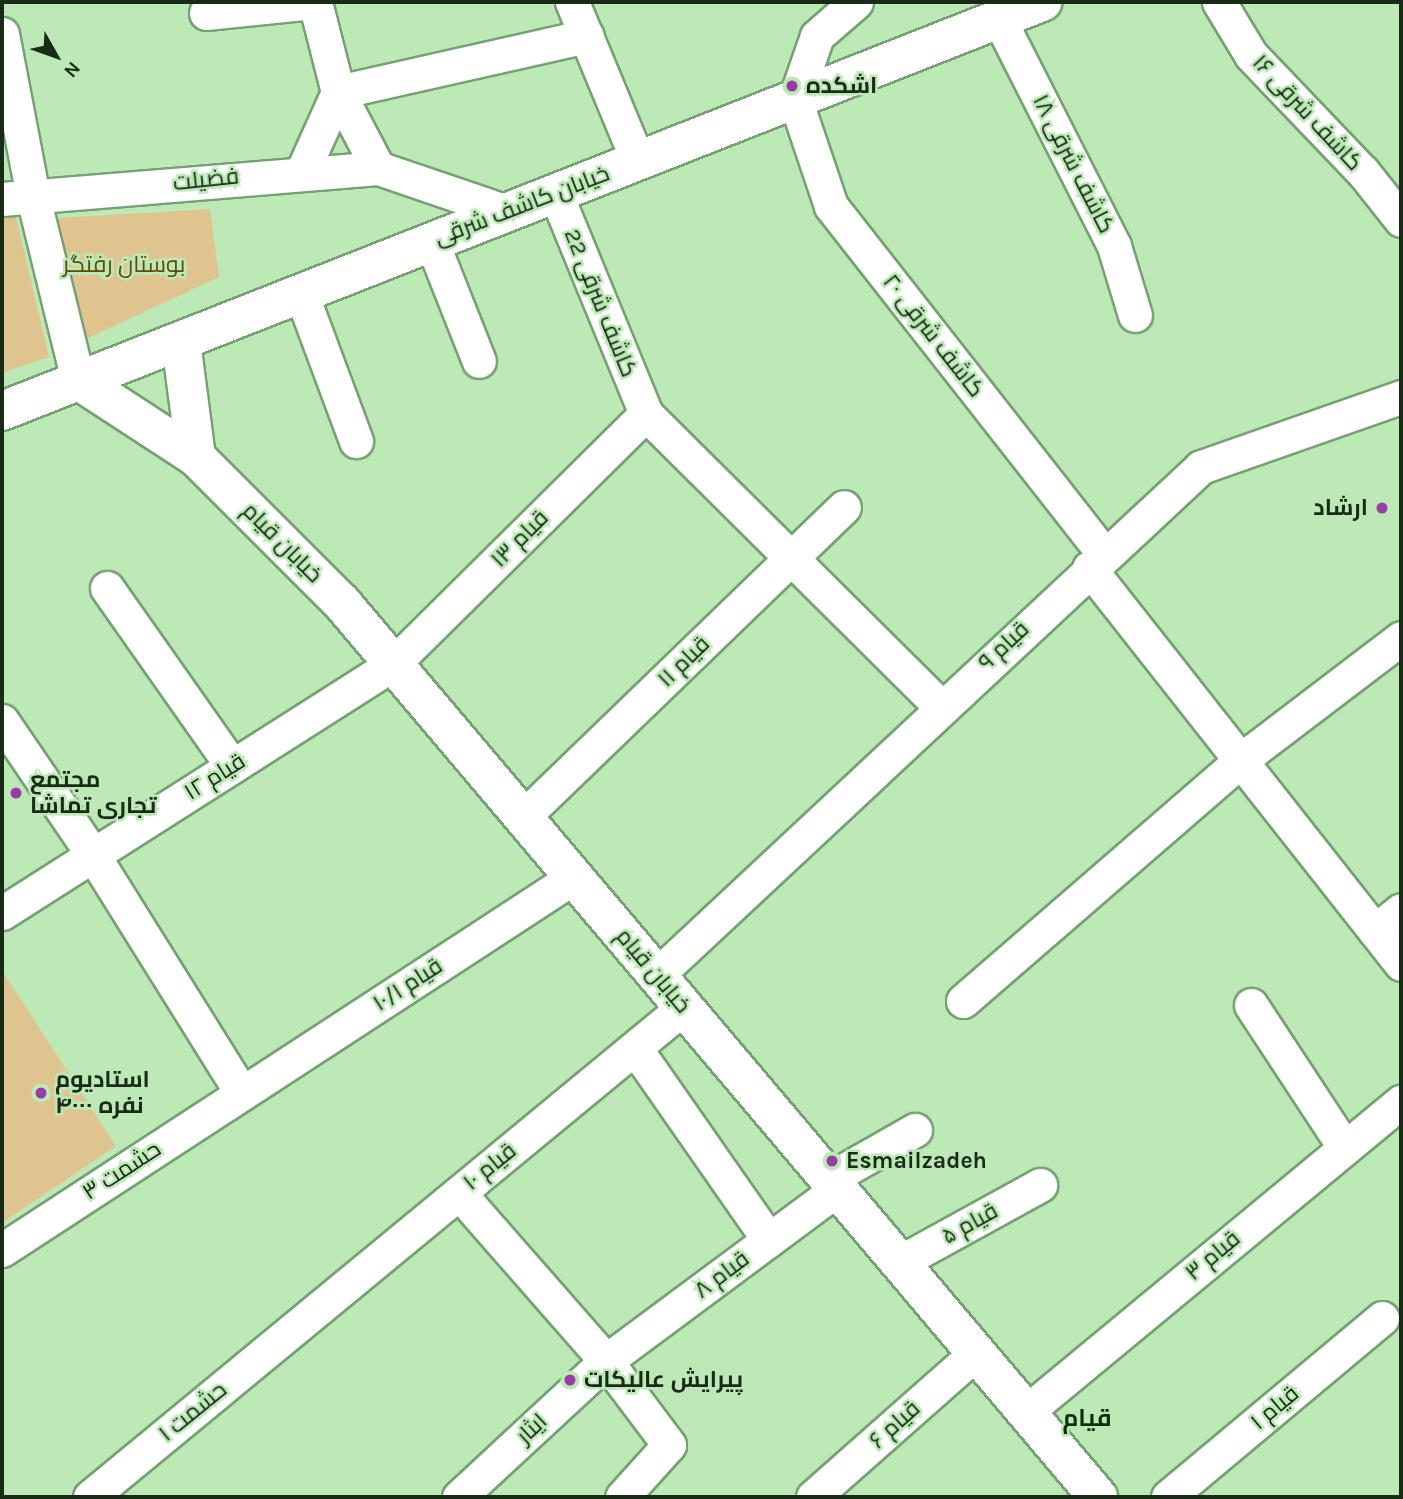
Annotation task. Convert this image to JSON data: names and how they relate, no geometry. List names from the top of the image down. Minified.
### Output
{"streets":{"main road":["خیابان کاشف شرقی","خیابان قیام"],"street":["کاشف شرقی ۱۶","کاشف شرقی ۱۸","فضیلت","کاشف شرقی 22","کاشف شرقی ۲۰","قیام ۱۳","قیام ۹","قیام ۱۱","قیام ۱۲","قیام ۱۰/۱","قیام ۱۰","حشمت ۳","قیام ۵","قیام ۳","قیام ۸","قیام ۱","حشمت ۱","قیام ۶","ایثار"]},"crossings":[["کاشف شرقی ۱۸","خیابان کاشف شرقی"],["فضیلت","خیابان کاشف شرقی"],["خیابان کاشف شرقی","کاشف شرقی 22"],["خیابان کاشف شرقی","کاشف شرقی ۲۰"],["خیابان کاشف شرقی","خیابان قیام"],["کاشف شرقی 22","قیام ۱۳"],["کاشف شرقی ۲۰","قیام ۹"],["قیام ۱۳","خیابان قیام"],["قیام ۱۳","قیام ۱۲"],["خیابان قیام","قیام ۹"],["خیابان قیام","قیام ۱۱"],["خیابان قیام","قیام ۱۲"],["خیابان قیام","قیام ۱۰/۱"],["خیابان قیام","قیام ۱۰"],["خیابان قیام","قیام ۵"],["خیابان قیام","قیام ۳"],["خیابان قیام","قیام ۸"],["خیابان قیام","قیام ۶"],["قیام ۱۰/۱","حشمت ۳"],["قیام ۱۰","حشمت ۱"],["قیام ۸","ایثار"]],"districts":["قیام"],"parks":["بوستان رفتگر"],"places":["اشکده","ارشاد","مجتمع تجاری تماشا","استادیوم ۴۰۰۰ نفره","Esmailzadeh","پیرایش عالیکات"],"north":"bottom right"}
